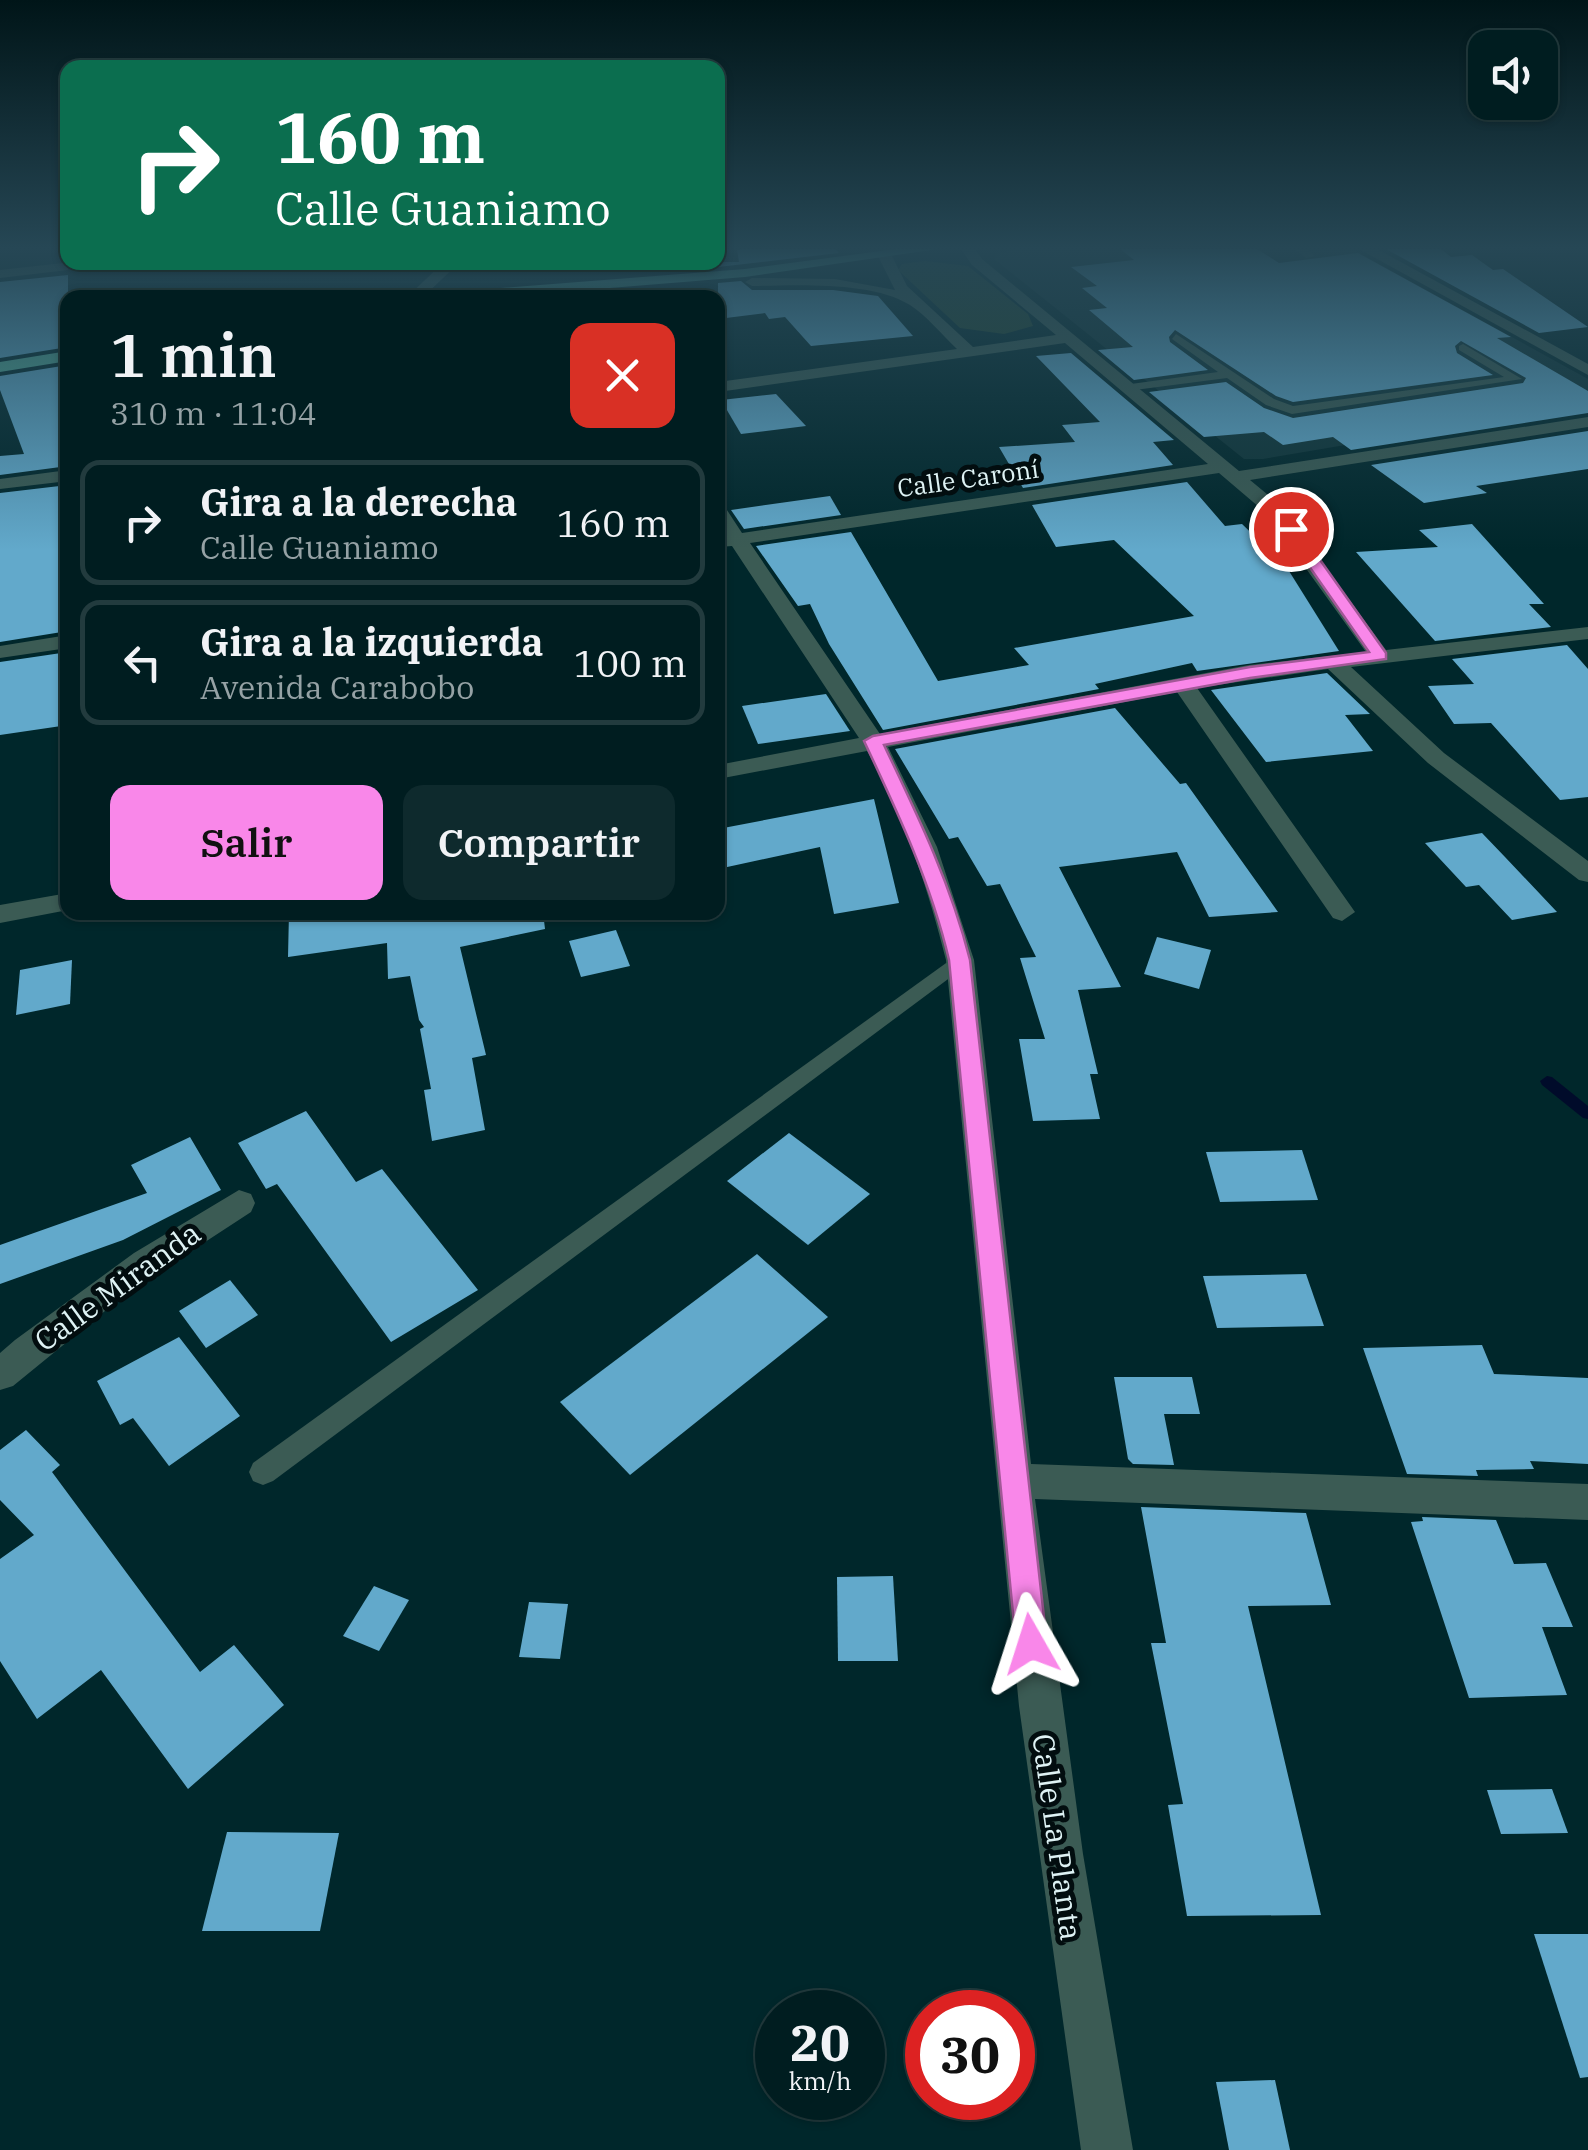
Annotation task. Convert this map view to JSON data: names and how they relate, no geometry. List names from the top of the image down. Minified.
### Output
{"streets":{"street":["Calle Caroní","Calle Miranda","Calle La Planta"]},"page":{"turn":["160 m","Calle Guaniamo"],"heading":["1 min","310 m · 11:04"],"list":[{"name":"Gira a la derecha","note":"Calle Guaniamo","value":"160 m"},{"name":"Gira a la izquierda","note":"Avenida Carabobo","value":"100 m"}],"buttons":["Salir","Compartir"],"speed":"20 km/h","limit":"30"}}
